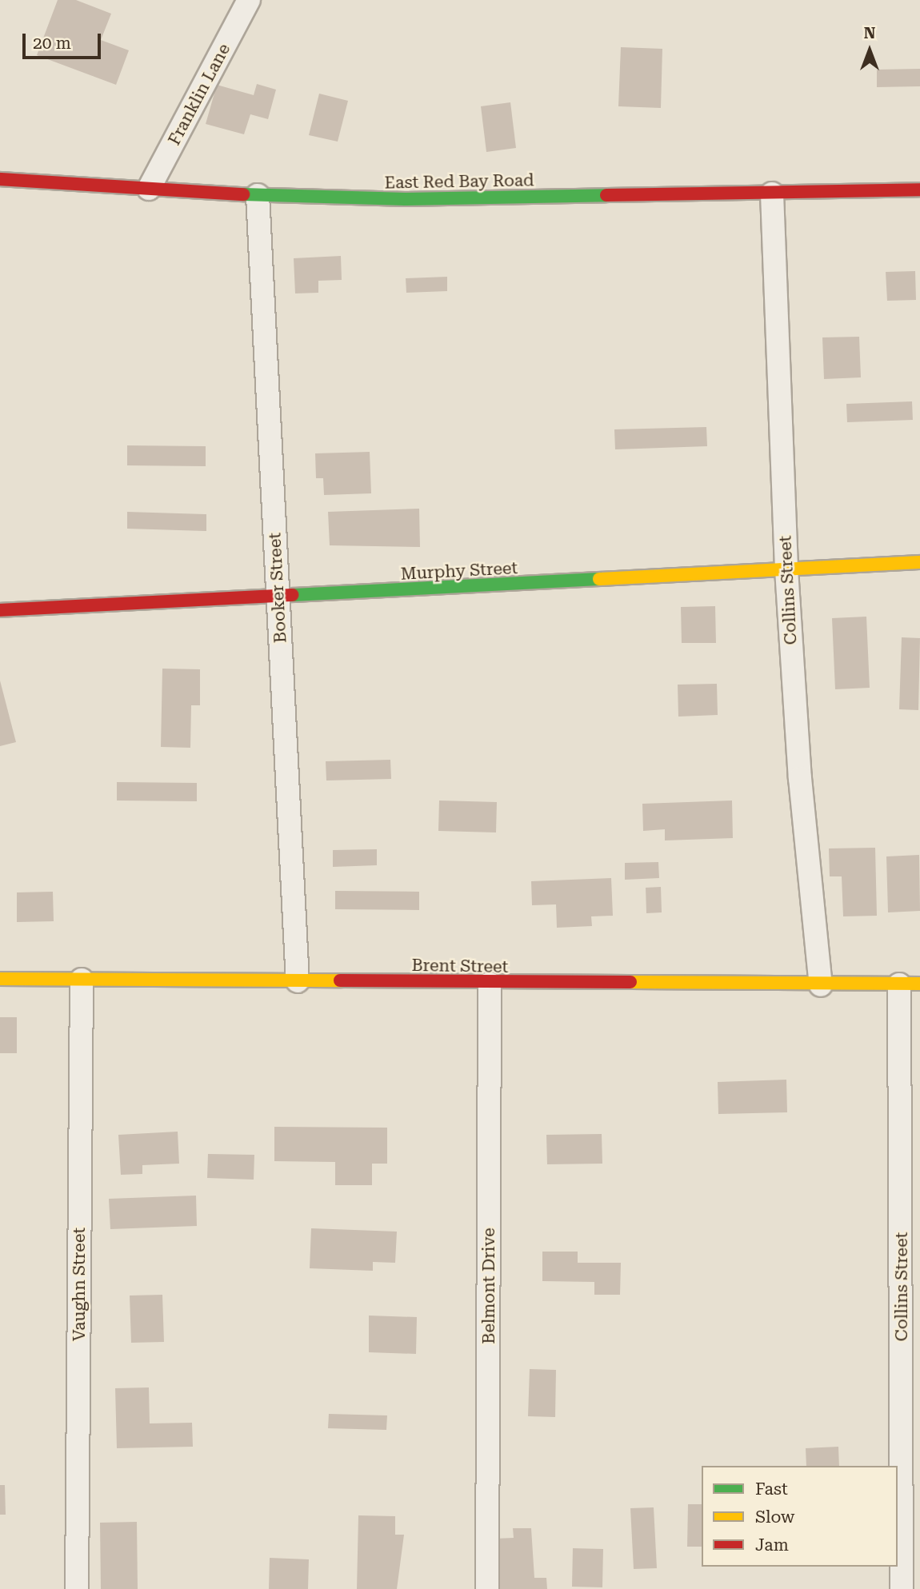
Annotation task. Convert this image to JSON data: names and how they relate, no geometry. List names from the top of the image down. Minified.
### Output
{"streets":{"street":["Franklin Lane","East Red Bay Road","Murphy Street","Booker Street","Collins Street","Brent Street","Vaughn Street","Belmont Drive"]},"crossings":[["Franklin Lane","East Red Bay Road"],["East Red Bay Road","Booker Street"],["East Red Bay Road","Collins Street"],["Murphy Street","Booker Street"],["Murphy Street","Collins Street"],["Booker Street","Brent Street"],["Collins Street","Brent Street"],["Brent Street","Vaughn Street"],["Brent Street","Belmont Drive"]],"legend":["Fast","Slow","Jam"],"scale_bar":"20 m","north":"top"}
